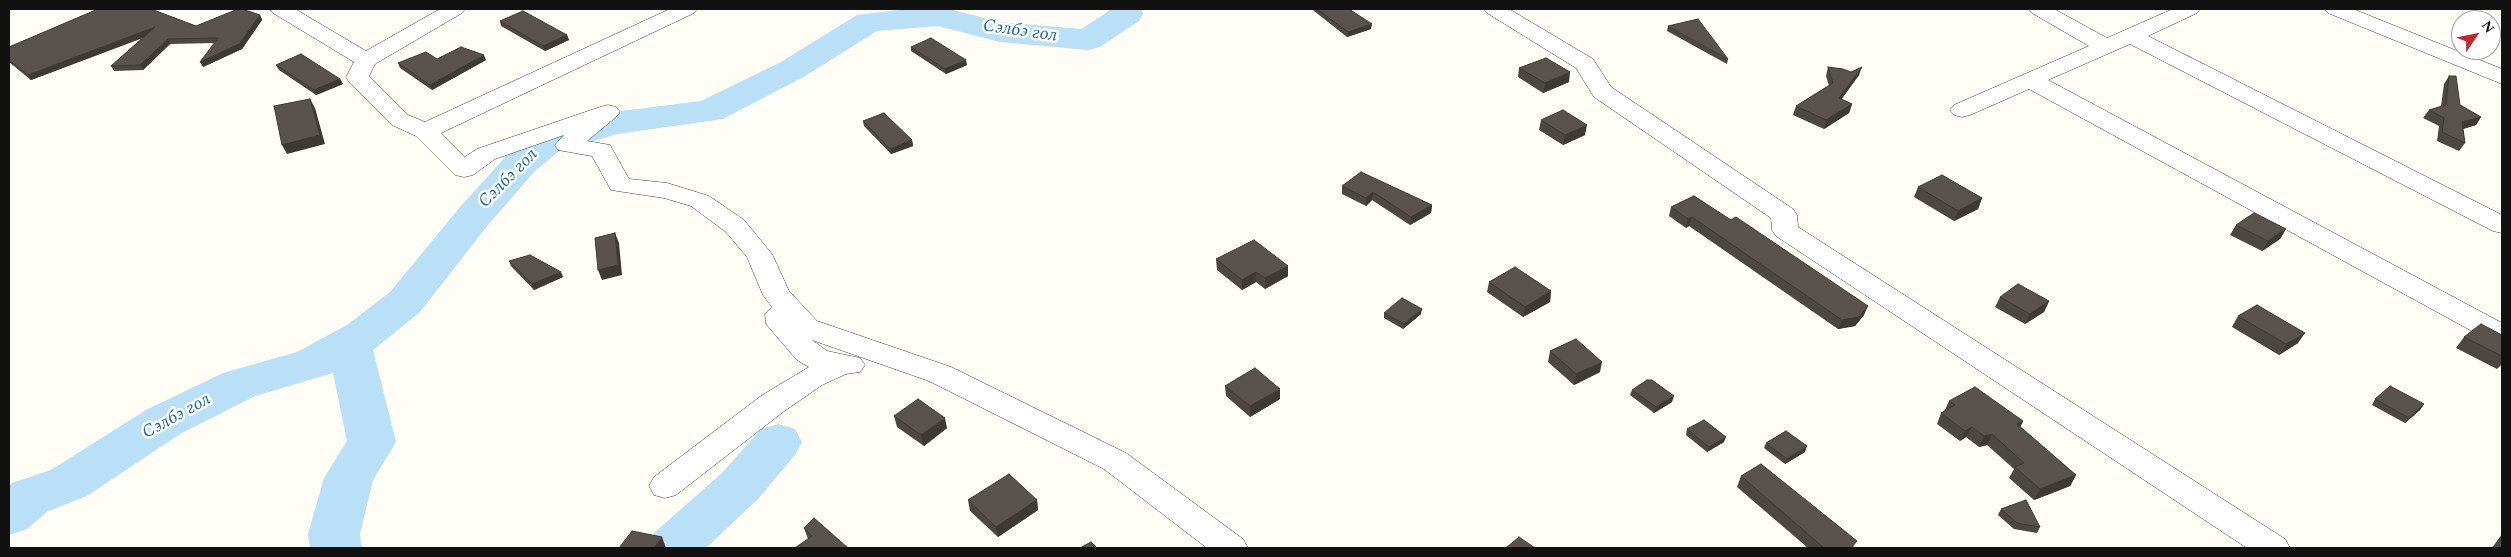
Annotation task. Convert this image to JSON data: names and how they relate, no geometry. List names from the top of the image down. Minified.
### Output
{"water":["Сэлбэ гол"],"north":"top right"}
